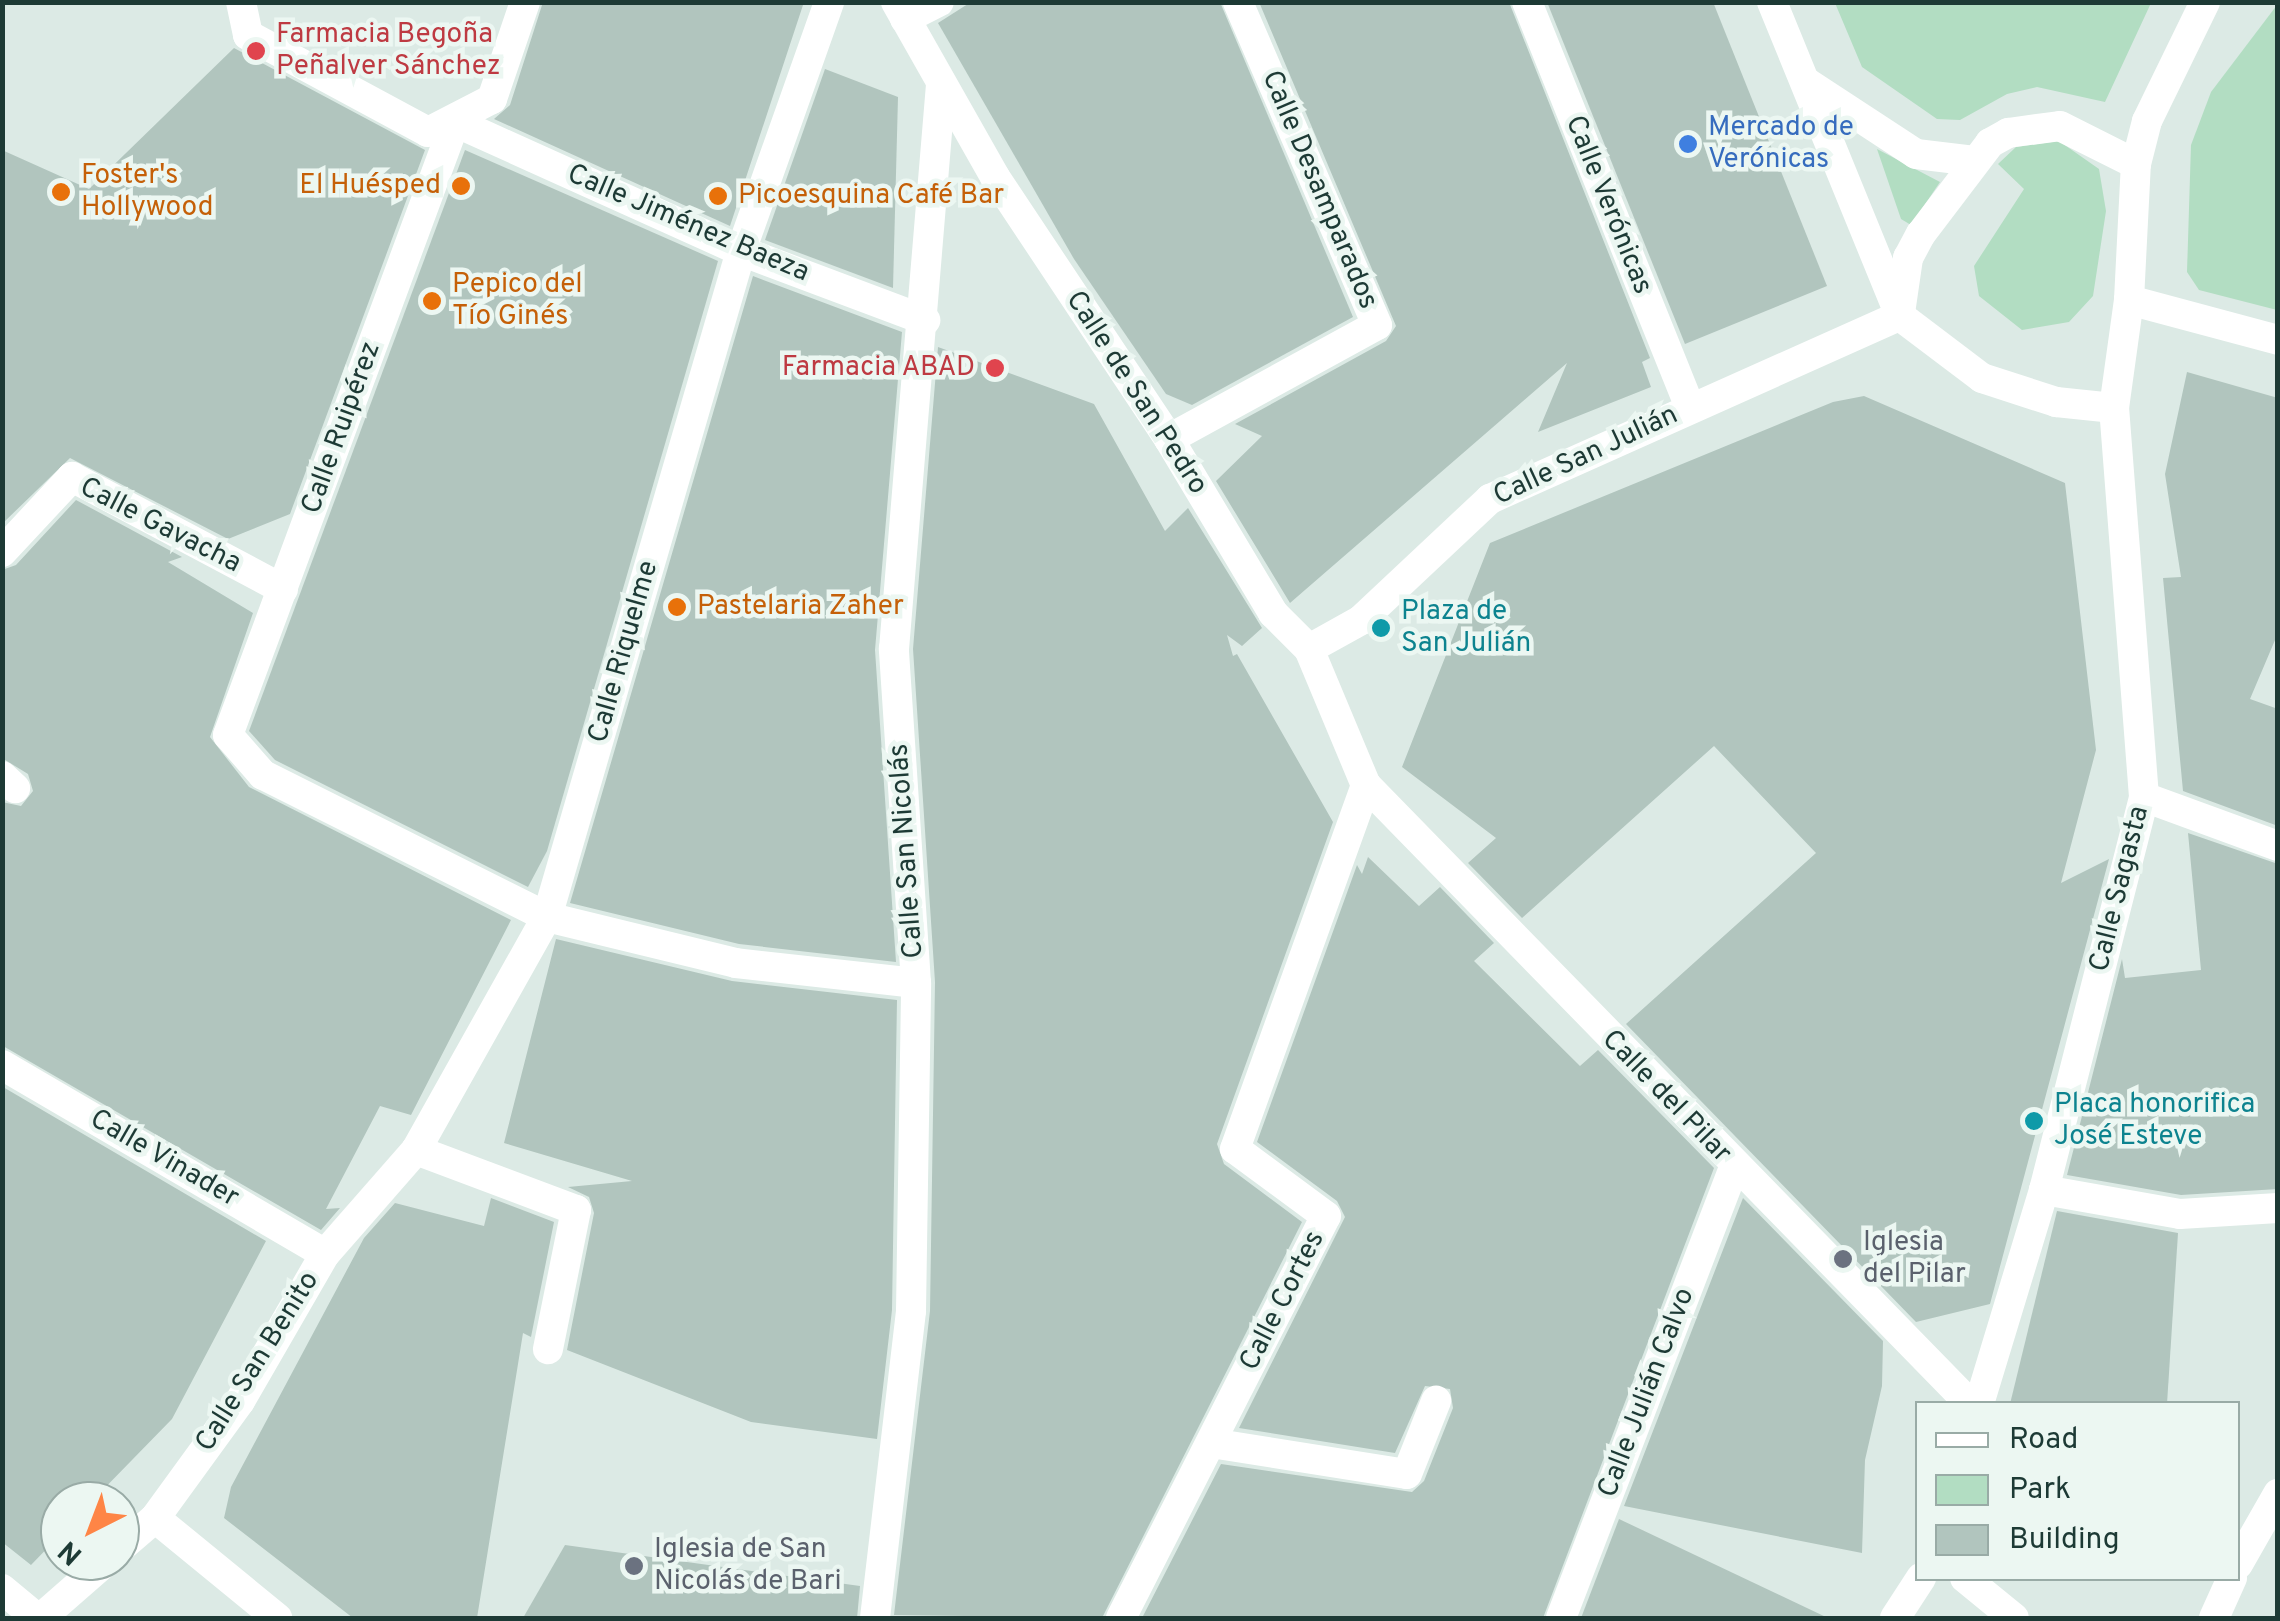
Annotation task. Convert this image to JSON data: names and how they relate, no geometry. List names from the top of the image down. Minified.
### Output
{"streets":{"street":["Calle Desamparados","Calle Verónicas","Calle Jiménez Baeza","Calle de San Pedro","Calle Ruipérez","Calle San Julián","Calle Gavacha","Calle Riquelme","Calle San Nicolás","Calle Sagasta","Calle del Pilar","Calle Vinader","Calle Cortes","Calle San Benito","Calle Julián Calvo"]},"crossings":[["Calle Desamparados","Calle de San Pedro"],["Calle Verónicas","Calle San Julián"],["Calle Jiménez Baeza","Calle Ruipérez"],["Calle Jiménez Baeza","Calle Riquelme"],["Calle Jiménez Baeza","Calle San Nicolás"],["Calle de San Pedro","Calle San Julián"],["Calle de San Pedro","Calle San Nicolás"],["Calle de San Pedro","Calle del Pilar"],["Calle de San Pedro","Calle Cortes"],["Calle Ruipérez","Calle Gavacha"],["Calle Ruipérez","Calle Riquelme"],["Calle San Julián","Calle Sagasta"],["Calle Riquelme","Calle Vinader"],["Calle Riquelme","Calle San Benito"],["Calle del Pilar","Calle Cortes"],["Calle del Pilar","Calle Julián Calvo"],["Calle Vinader","Calle San Benito"]],"places":["Farmacia Begoña Peñalver Sánchez","Mercado de Verónicas","El Huésped","Foster's Hollywood","Picoesquina Café Bar","Pepico del Tío Ginés","Farmacia ABAD","Pastelaria Zaher","Plaza de San Julián","Placa honorifica José Esteve","Iglesia del Pilar","Iglesia de San Nicolás de Bari"],"legend":["Road","Park","Building"],"north":"bottom left"}
